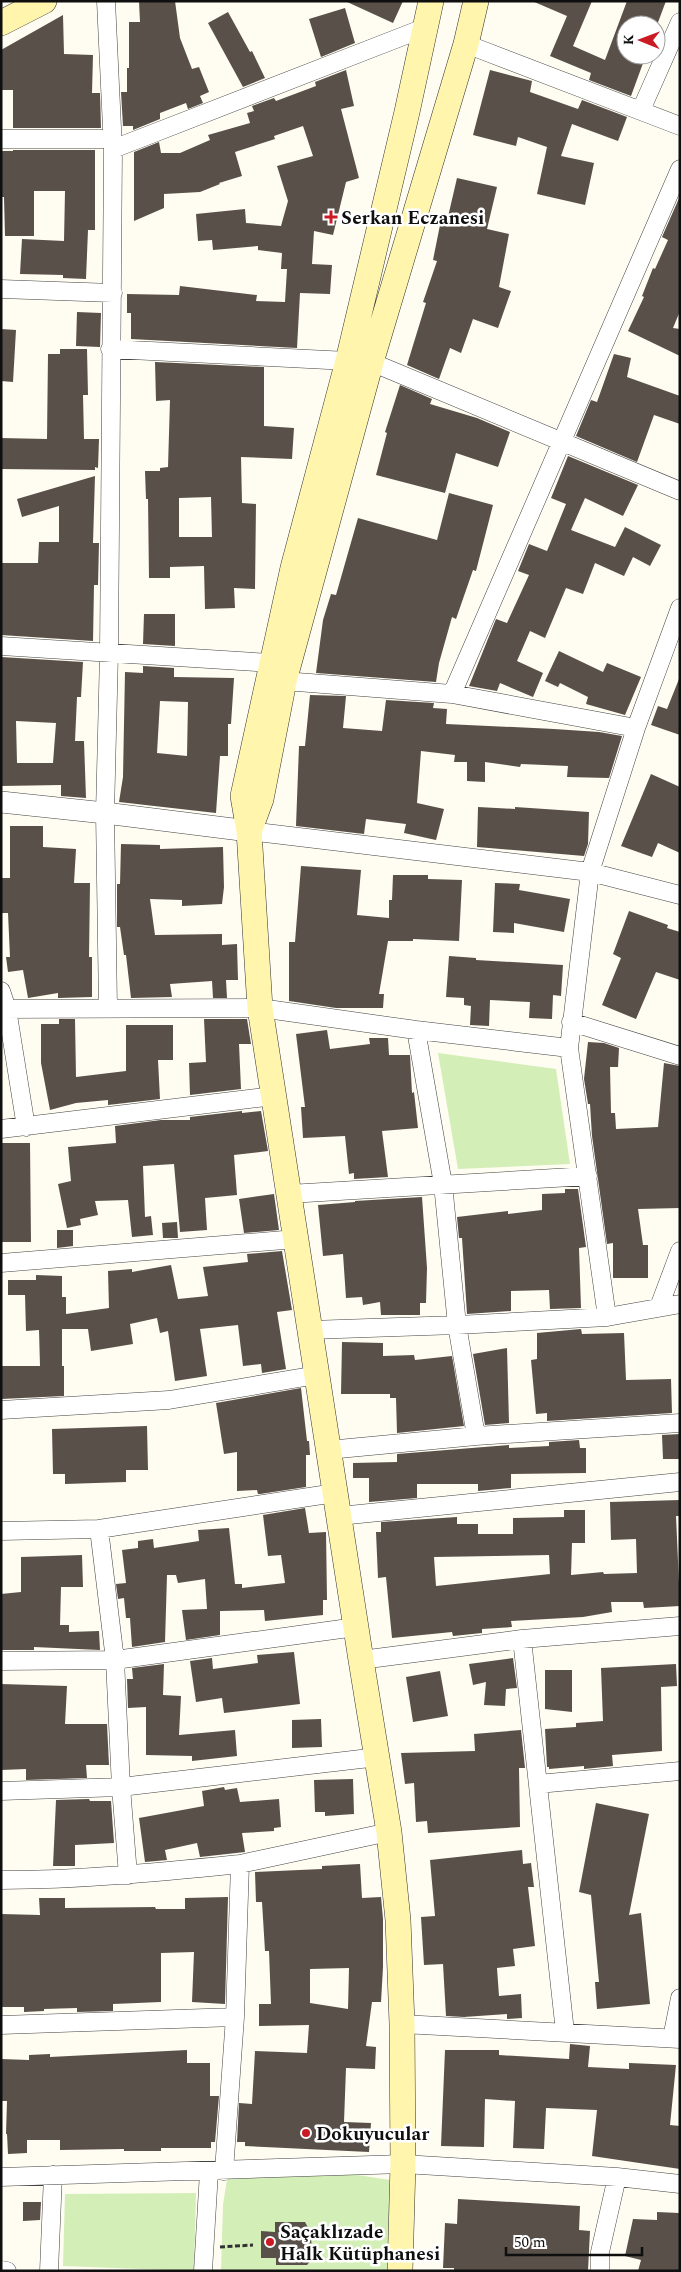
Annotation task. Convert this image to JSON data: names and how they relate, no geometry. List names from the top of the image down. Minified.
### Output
{"places":{"health":["Serkan Eczanesi"],"other":["Dokuyucular","Saçaklızade Halk Kütüphanesi"]},"scale_bar":"50 m","north":"left"}
